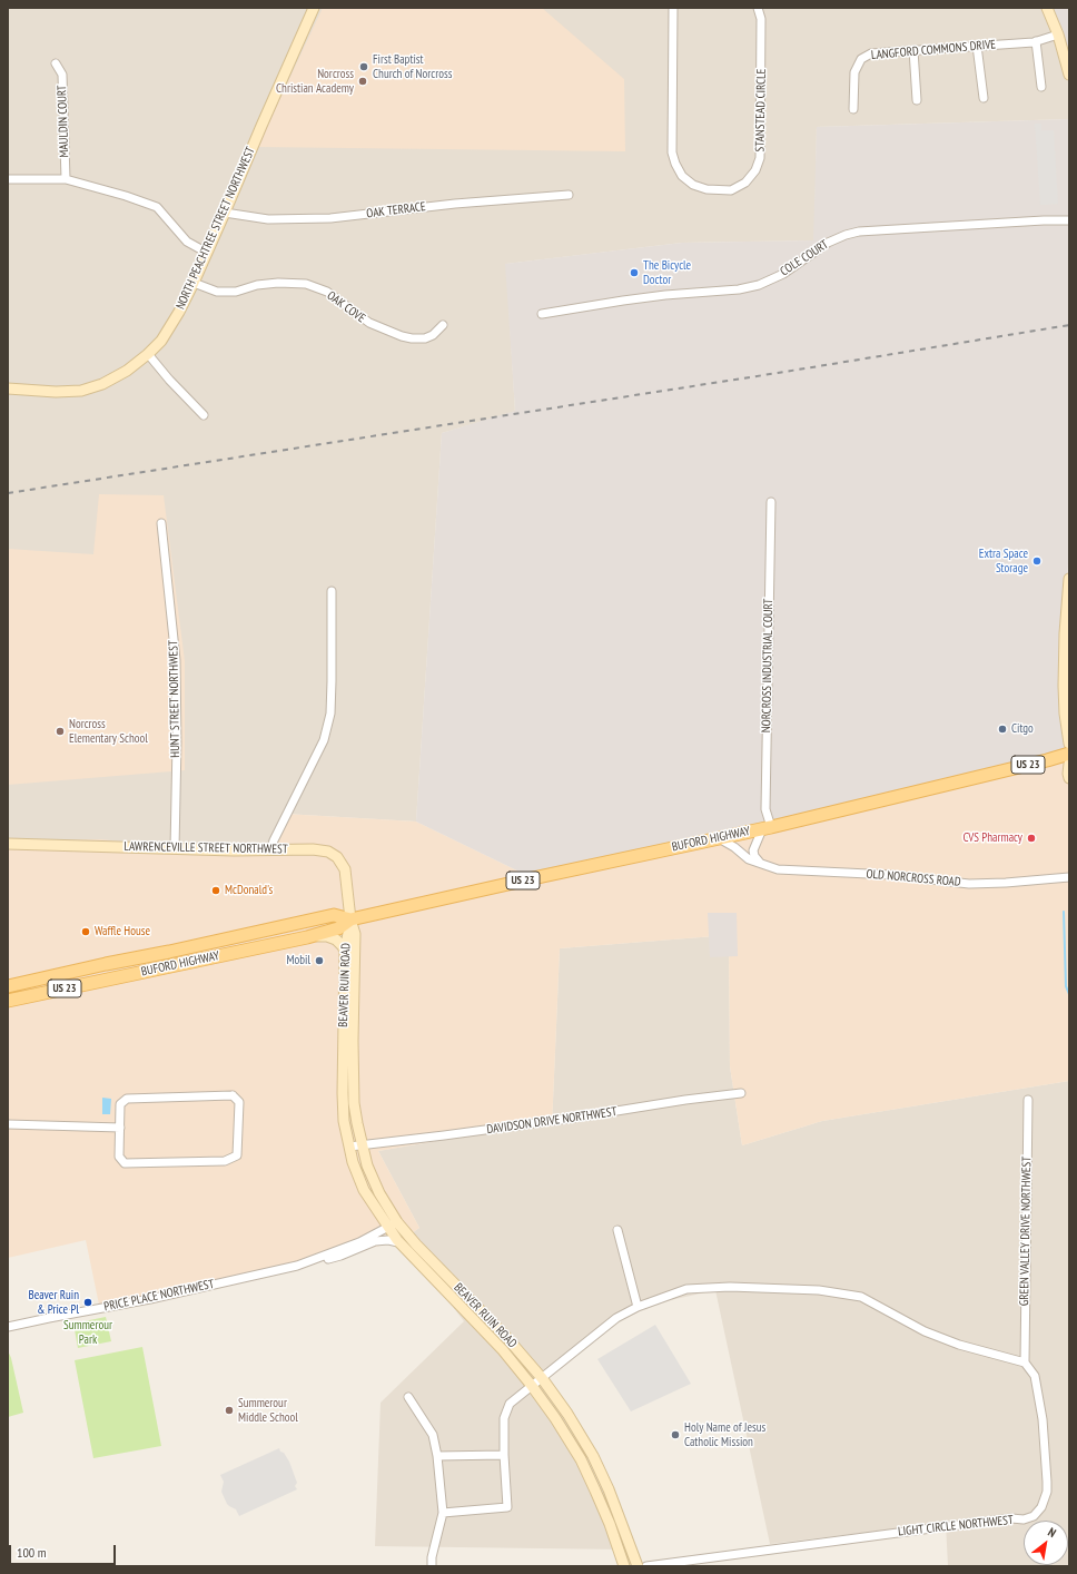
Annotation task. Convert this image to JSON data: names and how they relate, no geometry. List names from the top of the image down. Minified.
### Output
{"streets":{"main road":["NORTH PEACHTREE STREET NORTHWEST","US 23","BUFORD HIGHWAY","LAWRENCEVILLE STREET NORTHWEST","BEAVER RUIN ROAD"],"street":["LANGFORD COMMONS DRIVE","STANSTEAD CIRCLE","MAULDIN COURT","OAK TERRACE","COLE COURT","OAK COVE","NORCROSS INDUSTRIAL COURT","HUNT STREET NORTHWEST","OLD NORCROSS ROAD","DAVIDSON DRIVE NORTHWEST","GREEN VALLEY DRIVE NORTHWEST","PRICE PLACE NORTHWEST","LIGHT CIRCLE NORTHWEST"]},"crossings":[["OAK TERRACE","NORTH PEACHTREE STREET NORTHWEST"],["NORTH PEACHTREE STREET NORTHWEST","OAK COVE"],["NORCROSS INDUSTRIAL COURT","BUFORD HIGHWAY"],["HUNT STREET NORTHWEST","LAWRENCEVILLE STREET NORTHWEST"],["BUFORD HIGHWAY","LAWRENCEVILLE STREET NORTHWEST"],["BUFORD HIGHWAY","OLD NORCROSS ROAD"],["BUFORD HIGHWAY","BEAVER RUIN ROAD"],["LAWRENCEVILLE STREET NORTHWEST","BEAVER RUIN ROAD"],["BEAVER RUIN ROAD","DAVIDSON DRIVE NORTHWEST"],["BEAVER RUIN ROAD","PRICE PLACE NORTHWEST"],["GREEN VALLEY DRIVE NORTHWEST","LIGHT CIRCLE NORTHWEST"]],"parks":["Summerour Park"],"places":["First Baptist Church of Norcross","Norcross Christian Academy","The Bicycle Doctor","Extra Space Storage","Citgo","Norcross Elementary School","CVS Pharmacy","McDonald's","Waffle House","Mobil","Beaver Ruin & Price Pl","Summerour Middle School","Holy Name of Jesus Catholic Mission"],"scale_bar":"100 m","north":"top right"}
